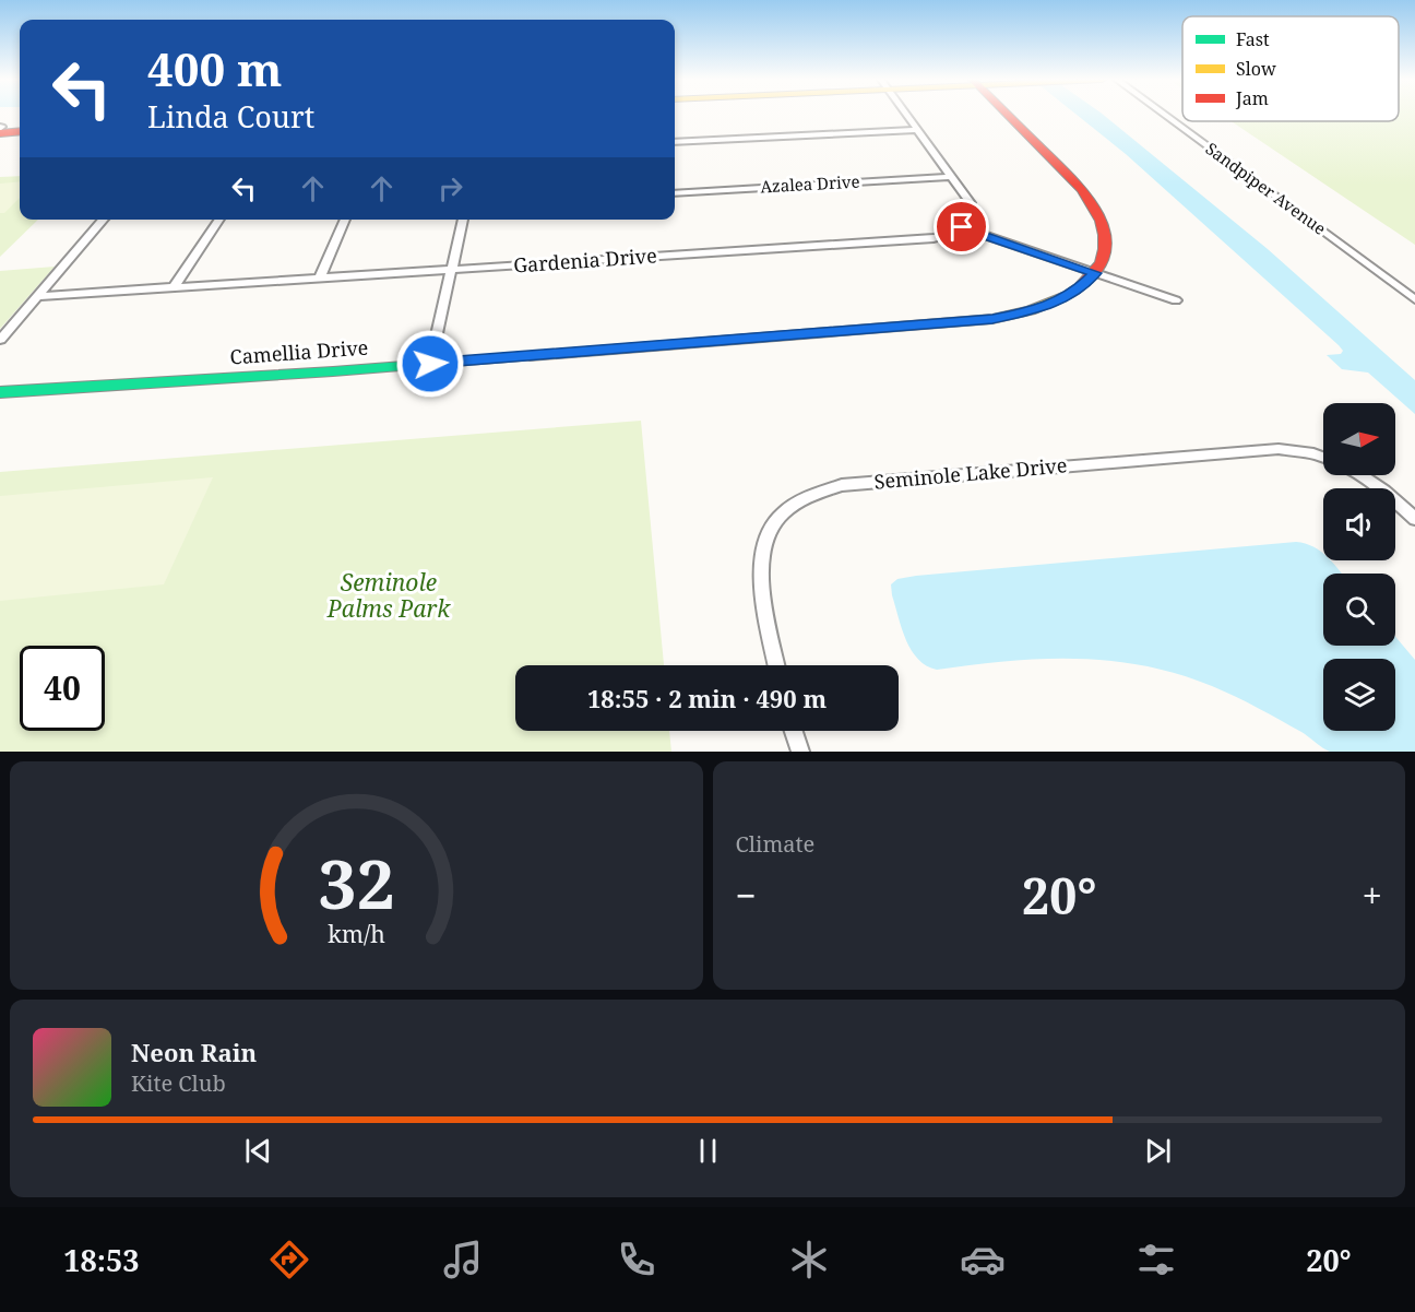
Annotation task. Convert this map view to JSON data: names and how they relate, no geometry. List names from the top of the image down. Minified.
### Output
{"streets":{"street":["Azalea Drive","Sandpiper Avenue","Gardenia Drive","Camellia Drive","Seminole Lake Drive"]},"parks":["Seminole Palms Park"],"legend":["Fast","Slow","Jam"],"north":"right","page":{"turn":["400 m","Linda Court"],"limit":"40","trip":"18:55 · 2 min · 490 m","tile":"Climate","heat":["−","20°","+"],"song":["Neon Rain","Kite Club"],"tabs":["18:53","20°"],"gauge":["32","km/h"]}}
